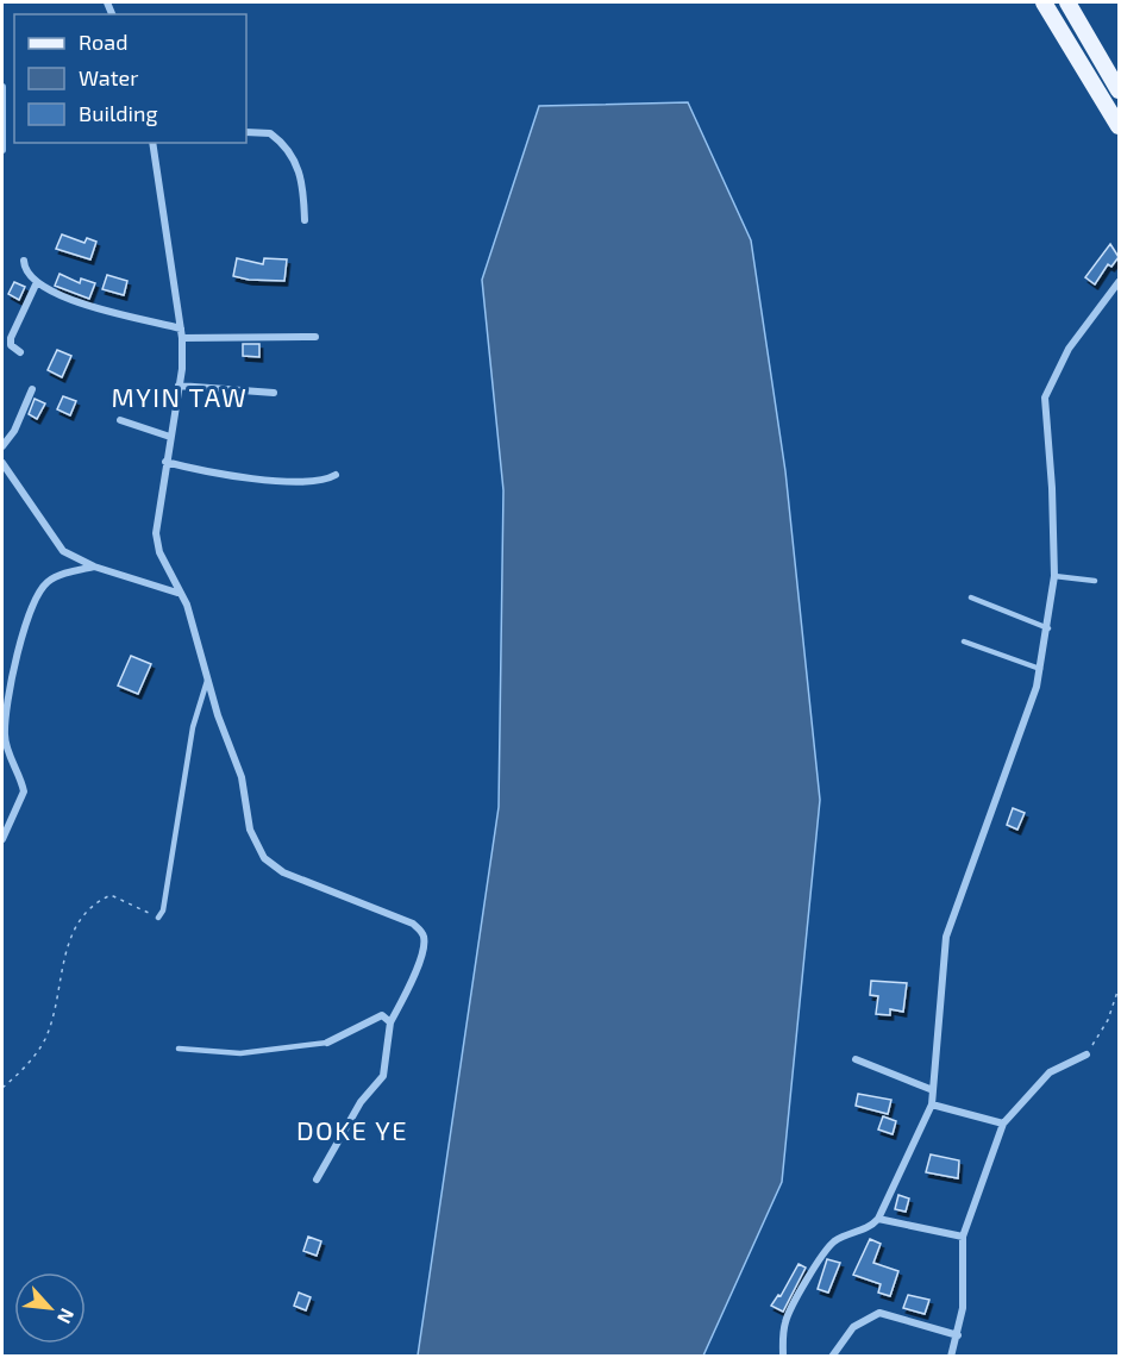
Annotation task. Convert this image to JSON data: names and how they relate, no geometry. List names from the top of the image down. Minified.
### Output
{"districts":["MYIN TAW","DOKE YE"],"legend":["Road","Water","Building"],"north":"bottom right"}
